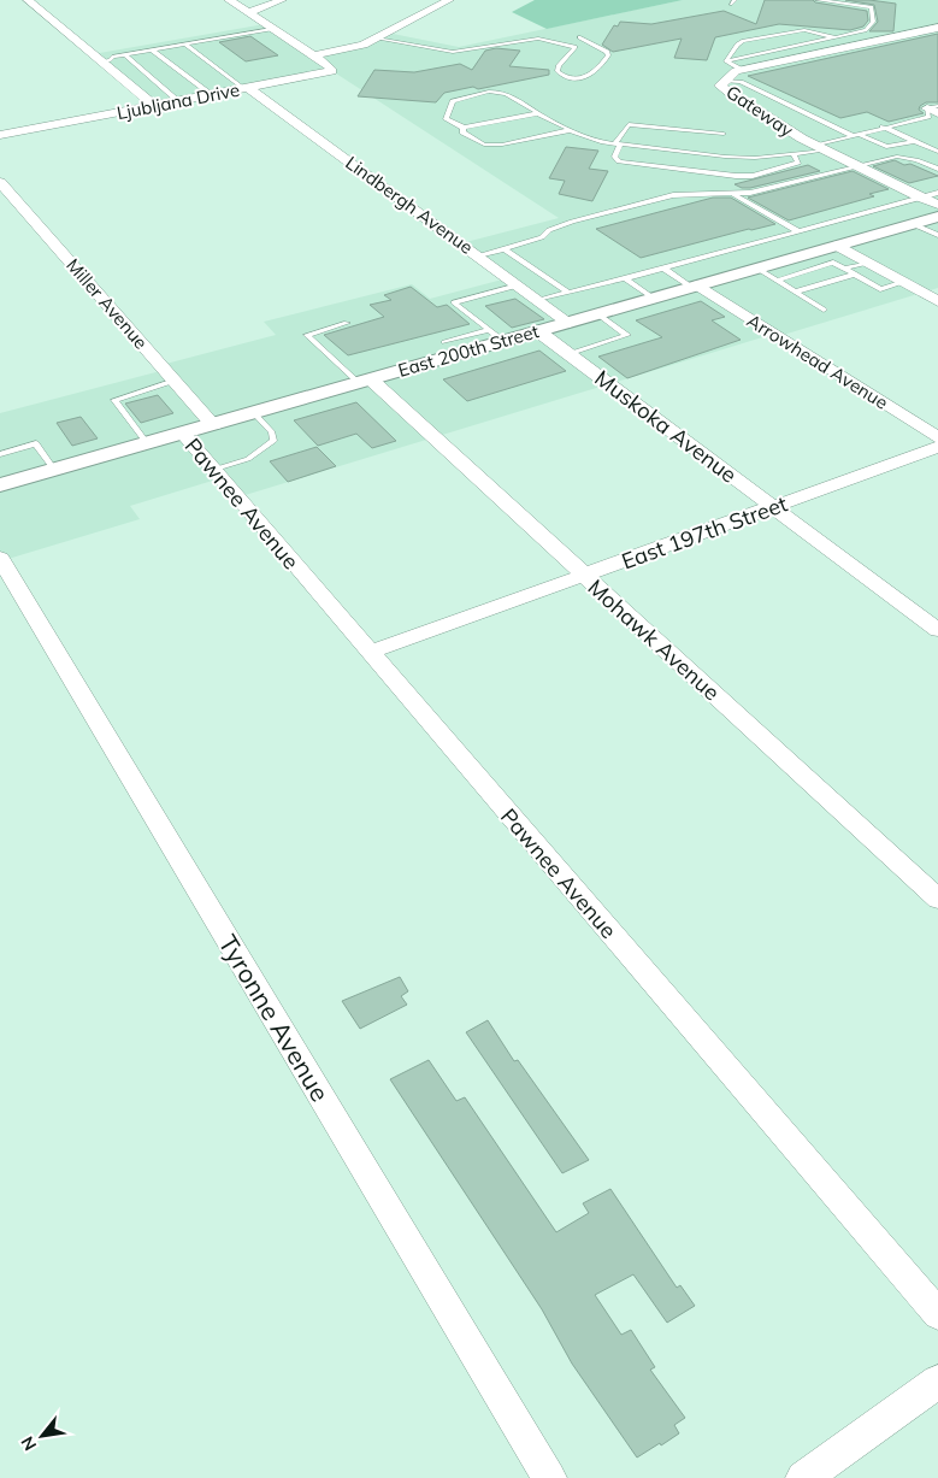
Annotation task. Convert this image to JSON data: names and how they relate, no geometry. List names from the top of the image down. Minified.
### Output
{"streets":{"street":["Ljubljana Drive","Gateway","Lindbergh Avenue","Miller Avenue","East 200th Street","Arrowhead Avenue","Muskoka Avenue","Pawnee Avenue","East 197th Street","Mohawk Avenue","Tyronne Avenue"]},"crossings":[["Ljubljana Drive","Lindbergh Avenue"],["Gateway","East 200th Street"],["Lindbergh Avenue","East 200th Street"],["Miller Avenue","East 200th Street"],["East 200th Street","Arrowhead Avenue"],["East 200th Street","Muskoka Avenue"],["East 200th Street","Pawnee Avenue"],["East 200th Street","Mohawk Avenue"],["Muskoka Avenue","East 197th Street"],["Pawnee Avenue","East 197th Street"],["East 197th Street","Mohawk Avenue"]],"north":"bottom left"}
